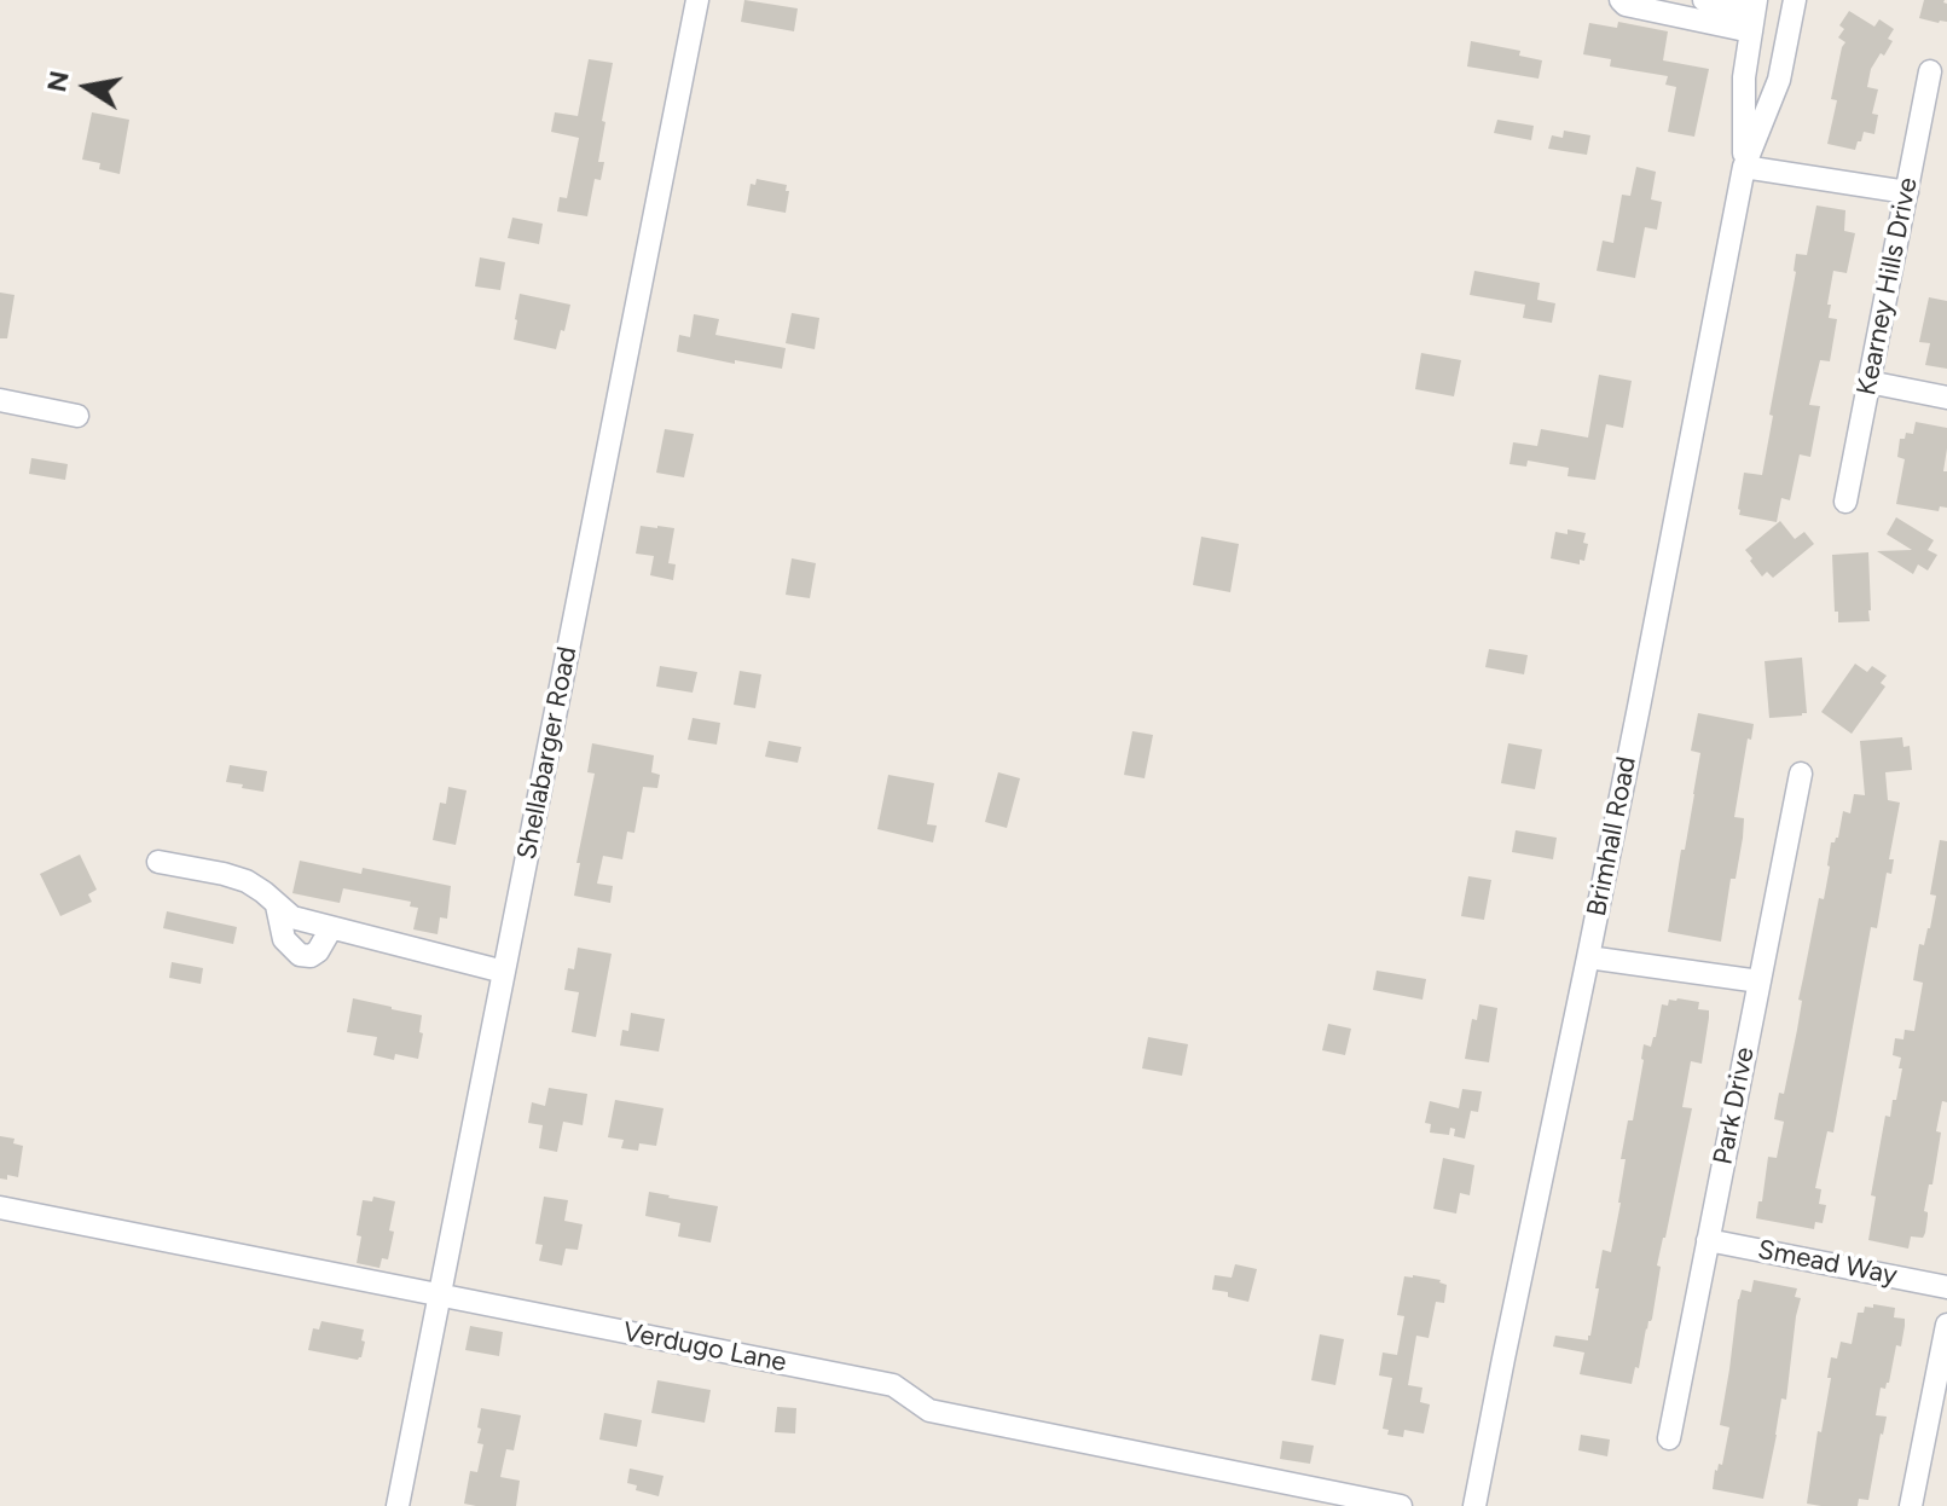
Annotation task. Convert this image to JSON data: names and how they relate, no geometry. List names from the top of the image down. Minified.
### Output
{"streets":{"street":["Kearney Hills Drive","Shellabarger Road","Brimhall Road","Park Drive","Smead Way","Verdugo Lane"]},"crossings":[["Shellabarger Road","Verdugo Lane"],["Park Drive","Smead Way"]],"north":"left"}
